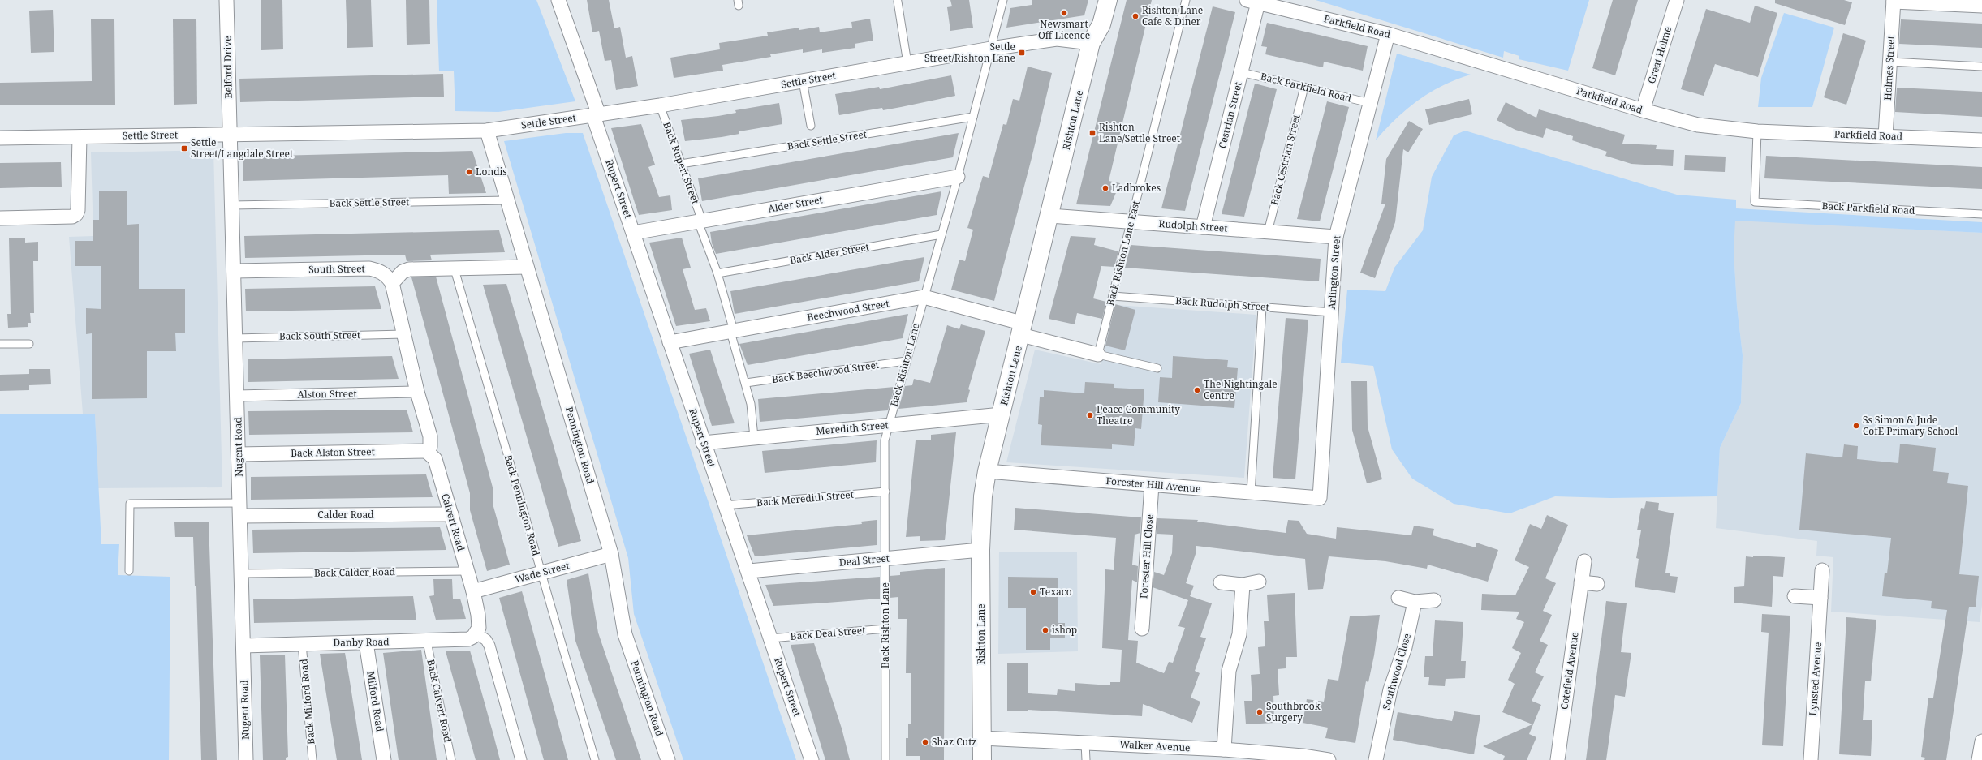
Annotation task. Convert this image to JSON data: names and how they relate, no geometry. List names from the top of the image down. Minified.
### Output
{"streets":{"street":["Parkfield Road","Great Holme","Belford Drive","Holmes Street","Settle Street","Cestrian Street","Rishton Lane","Rupert Street","Alder Street","Rudolph Street","South Street","Arlington Street","Beechwood Street","Alston Street","Meredith Street","Pennington Road","Nugent Road","Back Alston Street","Forester Hill Avenue","Calder Road","Calvert Road","Forester Hill Close","Deal Street","Wade Street","Danby Road","Cotefield Avenue","Southwood Close","Lynsted Avenue","Milford Road","Walker Avenue"],"lane":["Back Parkfield Road","Back Settle Street","Back Cestrian Street","Back Rupert Street","Back Rishton Lane East","Back Alder Street","Back Rudolph Street","Back South Street","Back Rishton Lane","Back Beechwood Street","Back Meredith Street","Back Pennington Road","Back Calder Road","Back Deal Street","Back Calvert Road","Back Milford Road"]},"crossings":[["Parkfield Road","Great Holme"],["Parkfield Road","Holmes Street"],["Parkfield Road","Back Parkfield Road"],["Parkfield Road","Cestrian Street"],["Parkfield Road","Arlington Street"],["Belford Drive","Settle Street"],["Belford Drive","Nugent Road"],["Settle Street","Rishton Lane"],["Settle Street","Back Rupert Street"],["Settle Street","Rupert Street"],["Settle Street","Back Rishton Lane"],["Settle Street","Pennington Road"],["Settle Street","Nugent Road"],["Back Parkfield Road","Cestrian Street"],["Back Parkfield Road","Back Cestrian Street"],["Back Parkfield Road","Arlington Street"],["Cestrian Street","Rudolph Street"],["Rishton Lane","Rudolph Street"],["Rishton Lane","Beechwood Street"],["Rishton Lane","Meredith Street"],["Rishton Lane","Forester Hill Avenue"],["Rishton Lane","Deal Street"],["Rishton Lane","Walker Avenue"],["Back Settle Street","Back Rupert Street"],["Back Settle Street","Back Rishton Lane"],["Back Settle Street","Pennington Road"],["Back Settle Street","Nugent Road"],["Back Cestrian Street","Rudolph Street"],["Back Rupert Street","Alder Street"],["Back Rupert Street","Back Alder Street"],["Back Rupert Street","Beechwood Street"],["Back Rupert Street","Back Beechwood Street"],["Back Rupert Street","Meredith Street"],["Rupert Street","Alder Street"],["Rupert Street","Beechwood Street"],["Rupert Street","Meredith Street"],["Rupert Street","Back Meredith Street"],["Rupert Street","Deal Street"],["Rupert Street","Back Deal Street"],["Alder Street","Back Rishton Lane"],["Rudolph Street","Back Rishton Lane East"],["Rudolph Street","Arlington Street"],["Back Rishton Lane East","Back Rudolph Street"],["Back Rishton Lane East","Beechwood Street"],["Back Alder Street","Back Rishton Lane"],["South Street","Nugent Road"],["Arlington Street","Back Rudolph Street"],["Arlington Street","Forester Hill Avenue"],["Beechwood Street","Back Rishton Lane"],["Back South Street","Nugent Road"],["Back Rishton Lane","Back Beechwood Street"],["Back Rishton Lane","Meredith Street"],["Back Rishton Lane","Back Meredith Street"],["Back Rishton Lane","Deal Street"],["Back Rishton Lane","Back Deal Street"],["Alston Street","Nugent Road"],["Pennington Road","Wade Street"],["Nugent Road","Back Alston Street"],["Nugent Road","Calder Road"],["Nugent Road","Back Calder Road"],["Nugent Road","Danby Road"],["Back Alston Street","Calvert Road"],["Forester Hill Avenue","Forester Hill Close"],["Back Pennington Road","Wade Street"],["Calder Road","Calvert Road"],["Calvert Road","Back Calder Road"],["Calvert Road","Wade Street"],["Calvert Road","Danby Road"],["Danby Road","Back Calvert Road"],["Danby Road","Back Milford Road"],["Danby Road","Milford Road"]],"places":{"other":["Newsmart Off Licence","Rishton Lane Cafe & Diner","Londis","Ladbrokes","The Nightingale Centre","Peace Community Theatre","Ss Simon & Jude CofE Primary School","Texaco","ishop","Southbrook Surgery","Shaz Cutz"],"transit":["Settle Street/Rishton Lane","Rishton Lane/Settle Street","Settle Street/Langdale Street"]}}
